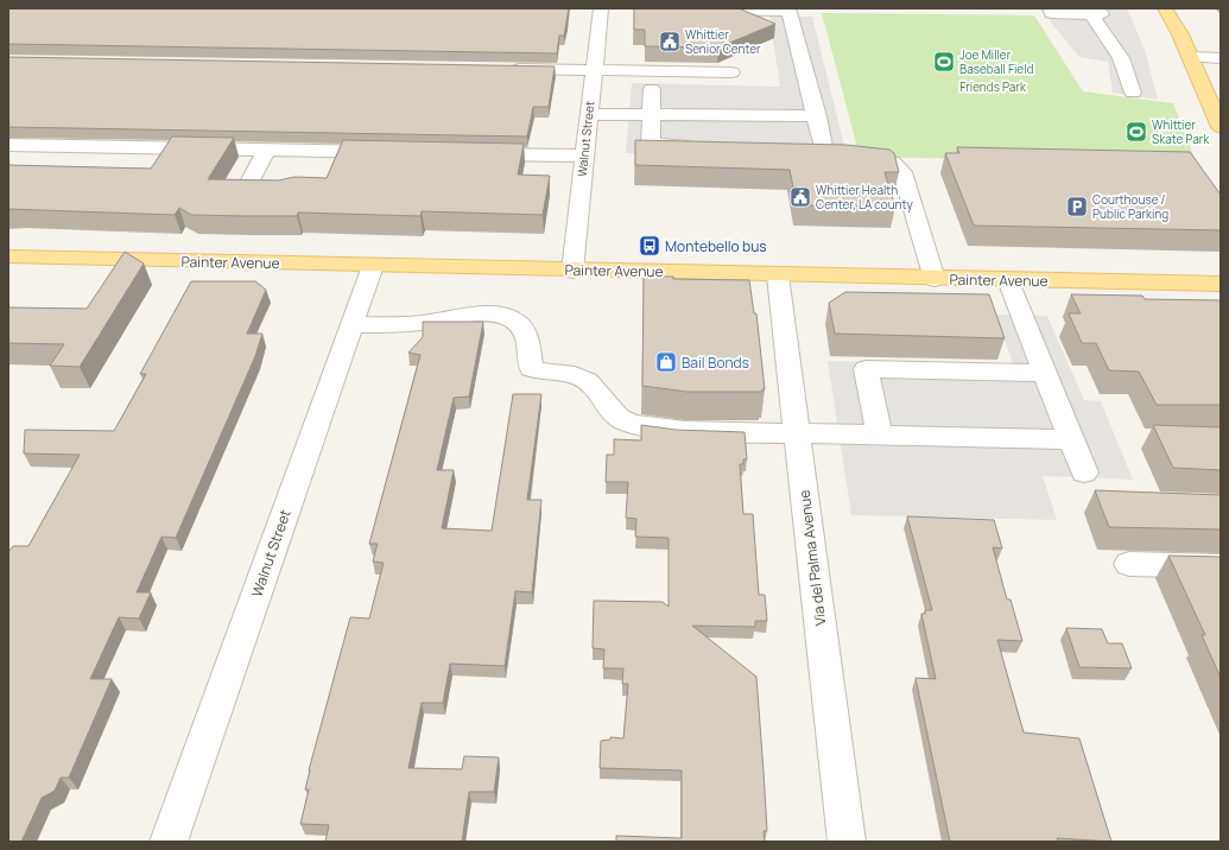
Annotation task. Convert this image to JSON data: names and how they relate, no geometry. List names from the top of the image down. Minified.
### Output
{"streets":{"main road":["Painter Avenue"],"street":["Walnut Street","Via del Palma Avenue"]},"crossings":[["Walnut Street","Painter Avenue"],["Painter Avenue","Via del Palma Avenue"]],"parks":["Friends Park"],"places":{"public building":["Whittier Senior Center","Whittier Health Center, LA county"],"sports":["Joe Miller Baseball Field","Whittier Skate Park"],"parking":["Courthouse / Public Parking"],"bus stop":["Montebello bus"],"shop":["Bail Bonds"]}}
